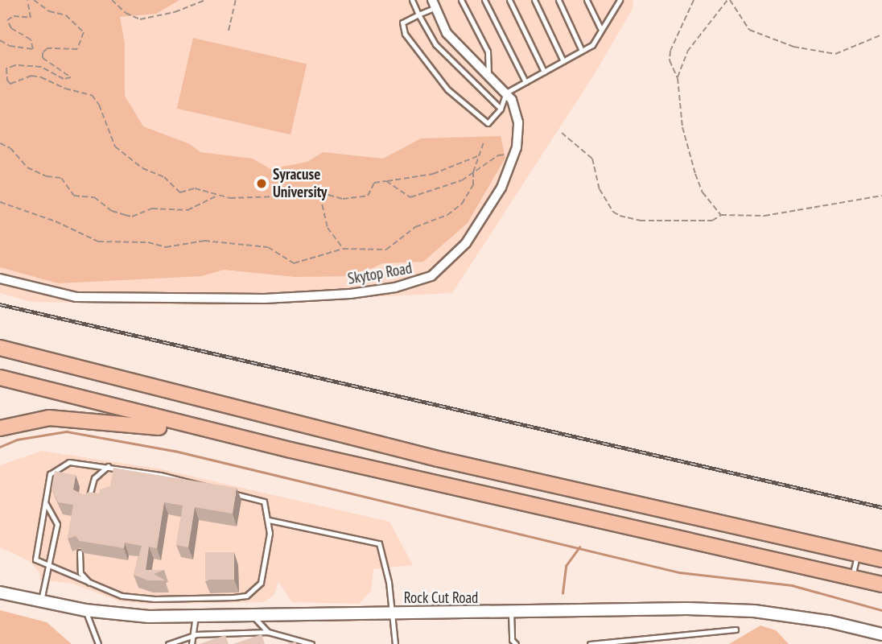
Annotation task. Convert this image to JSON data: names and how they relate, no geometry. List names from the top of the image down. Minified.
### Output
{"streets":{"street":["Skytop Road","Rock Cut Road"]},"places":["Syracuse University"]}
